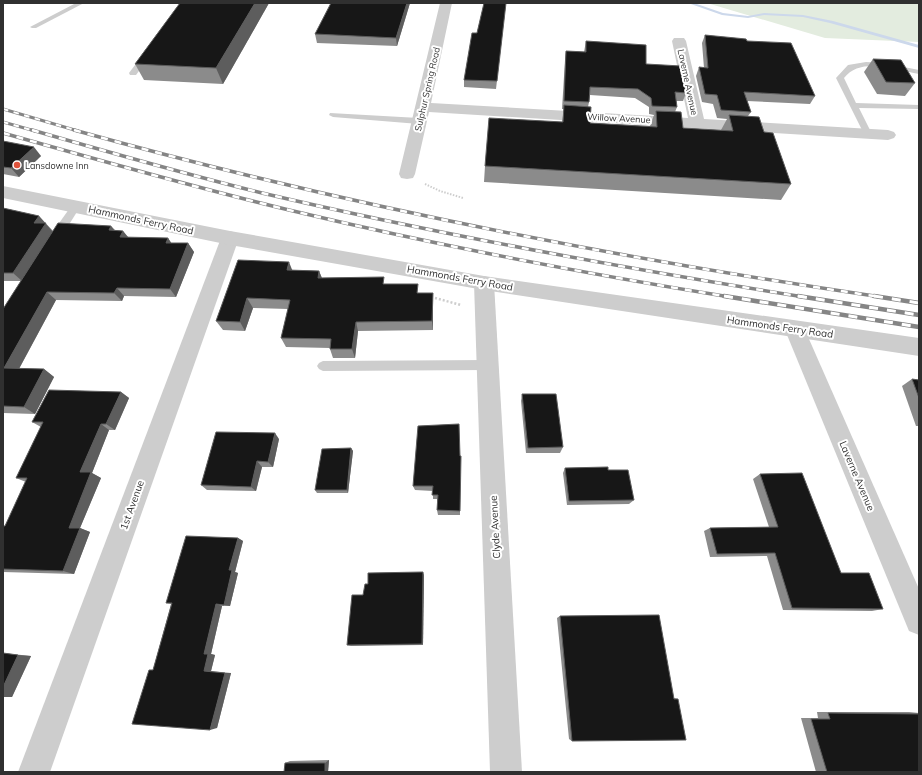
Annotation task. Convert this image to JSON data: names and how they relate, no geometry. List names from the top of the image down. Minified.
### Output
{"streets":{"street":["Laverne Avenue","Sulphur Spring Road","Willow Avenue","Hammonds Ferry Road","1st Avenue","Clyde Avenue"]},"crossings":[["Laverne Avenue","Willow Avenue"],["Laverne Avenue","Hammonds Ferry Road"],["Sulphur Spring Road","Willow Avenue"],["Hammonds Ferry Road","1st Avenue"],["Hammonds Ferry Road","Clyde Avenue"]],"places":["Lansdowne Inn"]}
